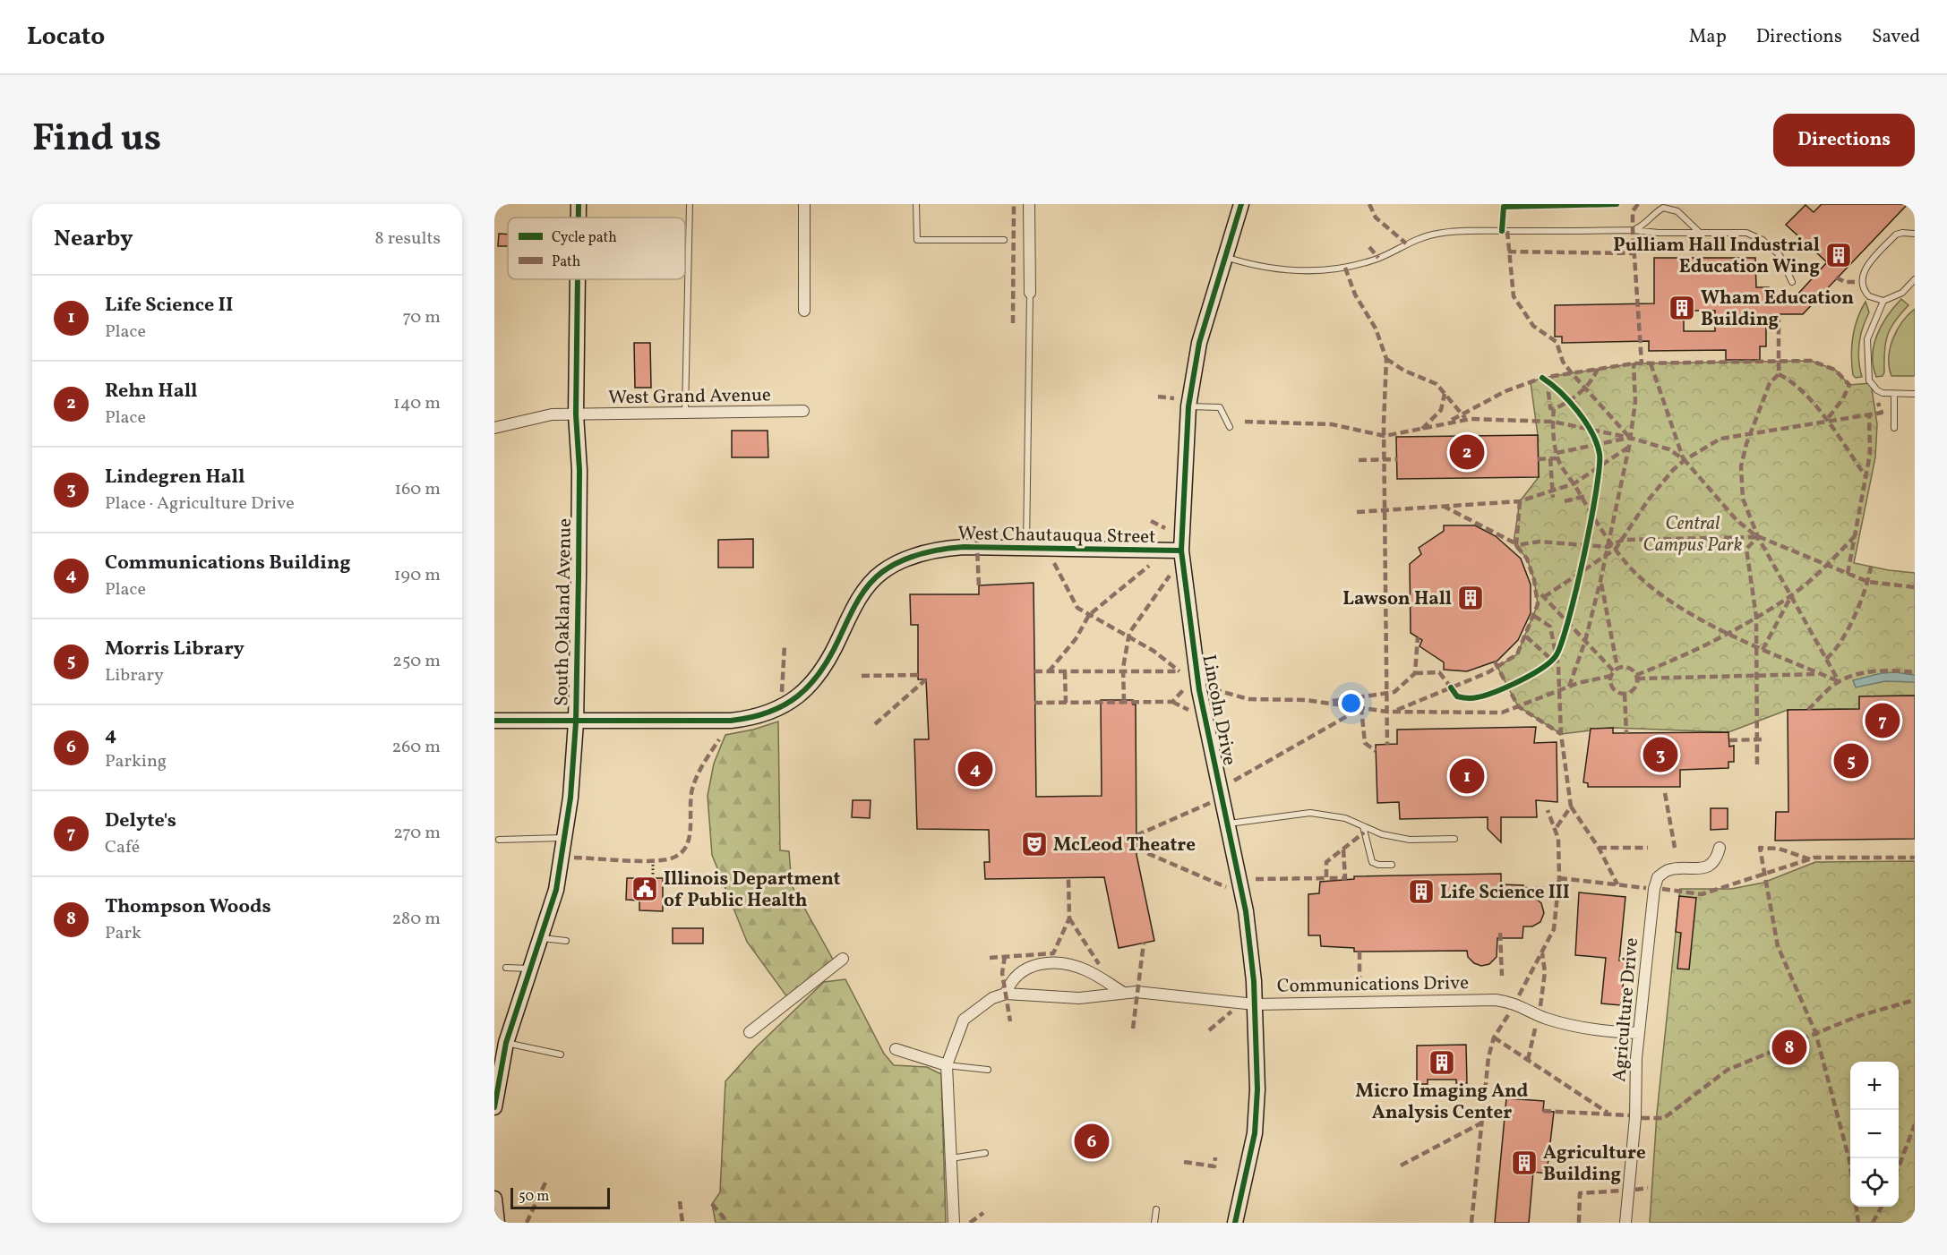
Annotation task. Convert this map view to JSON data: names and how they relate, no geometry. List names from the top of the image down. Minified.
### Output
{"streets":{"street":["West Grand Avenue","West Chautauqua Street","South Oakland Avenue","Lincoln Drive","Communications Drive","Agriculture Drive"]},"crossings":[["West Grand Avenue","South Oakland Avenue"],["West Chautauqua Street","South Oakland Avenue"],["West Chautauqua Street","Lincoln Drive"],["Lincoln Drive","Communications Drive"],["Communications Drive","Agriculture Drive"]],"parks":["Central Campus Park"],"places":{"building":["Pulliam Hall Industrial Education Wing","Wham Education Building","Lawson Hall","Life Science III","Micro Imaging And Analysis Center","Agriculture Building"],"theatre":["McLeod Theatre"],"public building":["Illinois Department of Public Health"]},"legend":["Cycle path","Path"],"scale_bar":"50 m","page":{"header":"Locato","nav":["Map","Directions","Saved"],"title":"Find us","buttons":"Directions","heading":["Nearby","8 results"],"list":[{"mark":"1","name":"Life Science II","note":"Place","value":"70 m"},{"mark":"2","name":"Rehn Hall","note":"Place","value":"140 m"},{"mark":"3","name":"Lindegren Hall","note":"Place · Agriculture Drive","value":"160 m"},{"mark":"4","name":"Communications Building","note":"Place","value":"190 m"},{"mark":"5","name":"Morris Library","note":"Library","value":"250 m"},{"mark":"6","name":"4","note":"Parking","value":"260 m"},{"mark":"7","name":"Delyte's","note":"Café","value":"270 m"},{"mark":"8","name":"Thompson Woods","note":"Park","value":"280 m"}],"pins":["2","7","3","5","4","1","8","6"],"map_buttons":["+","−"],"scale":"50 m"}}
